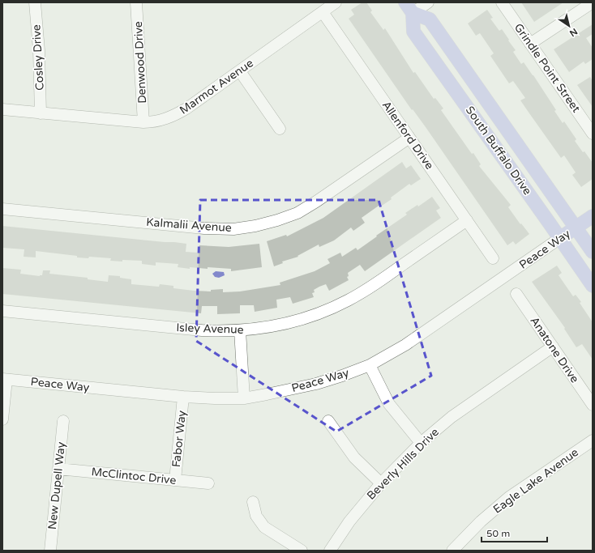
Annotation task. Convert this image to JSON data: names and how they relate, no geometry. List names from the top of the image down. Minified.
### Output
{"streets":{"main road":["South Buffalo Drive","Peace Way"],"street":["Cosley Drive","Denwood Drive","Grindle Point Street","Marmot Avenue","Allenford Drive","Kalmalii Avenue","Isley Avenue","Anatone Drive","Fabor Way","Beverly Hills Drive","McClintoc Drive","Eagle Lake Avenue","New Dupell Way"]},"crossings":[["Cosley Drive","Marmot Avenue"],["Denwood Drive","Marmot Avenue"],["Marmot Avenue","Allenford Drive"],["Allenford Drive","Kalmalii Avenue"],["Allenford Drive","Isley Avenue"],["South Buffalo Drive","Peace Way"],["Peace Way","Fabor Way"],["Anatone Drive","Beverly Hills Drive"],["Fabor Way","McClintoc Drive"],["McClintoc Drive","New Dupell Way"]],"scale_bar":"50 m","north":"bottom right"}
